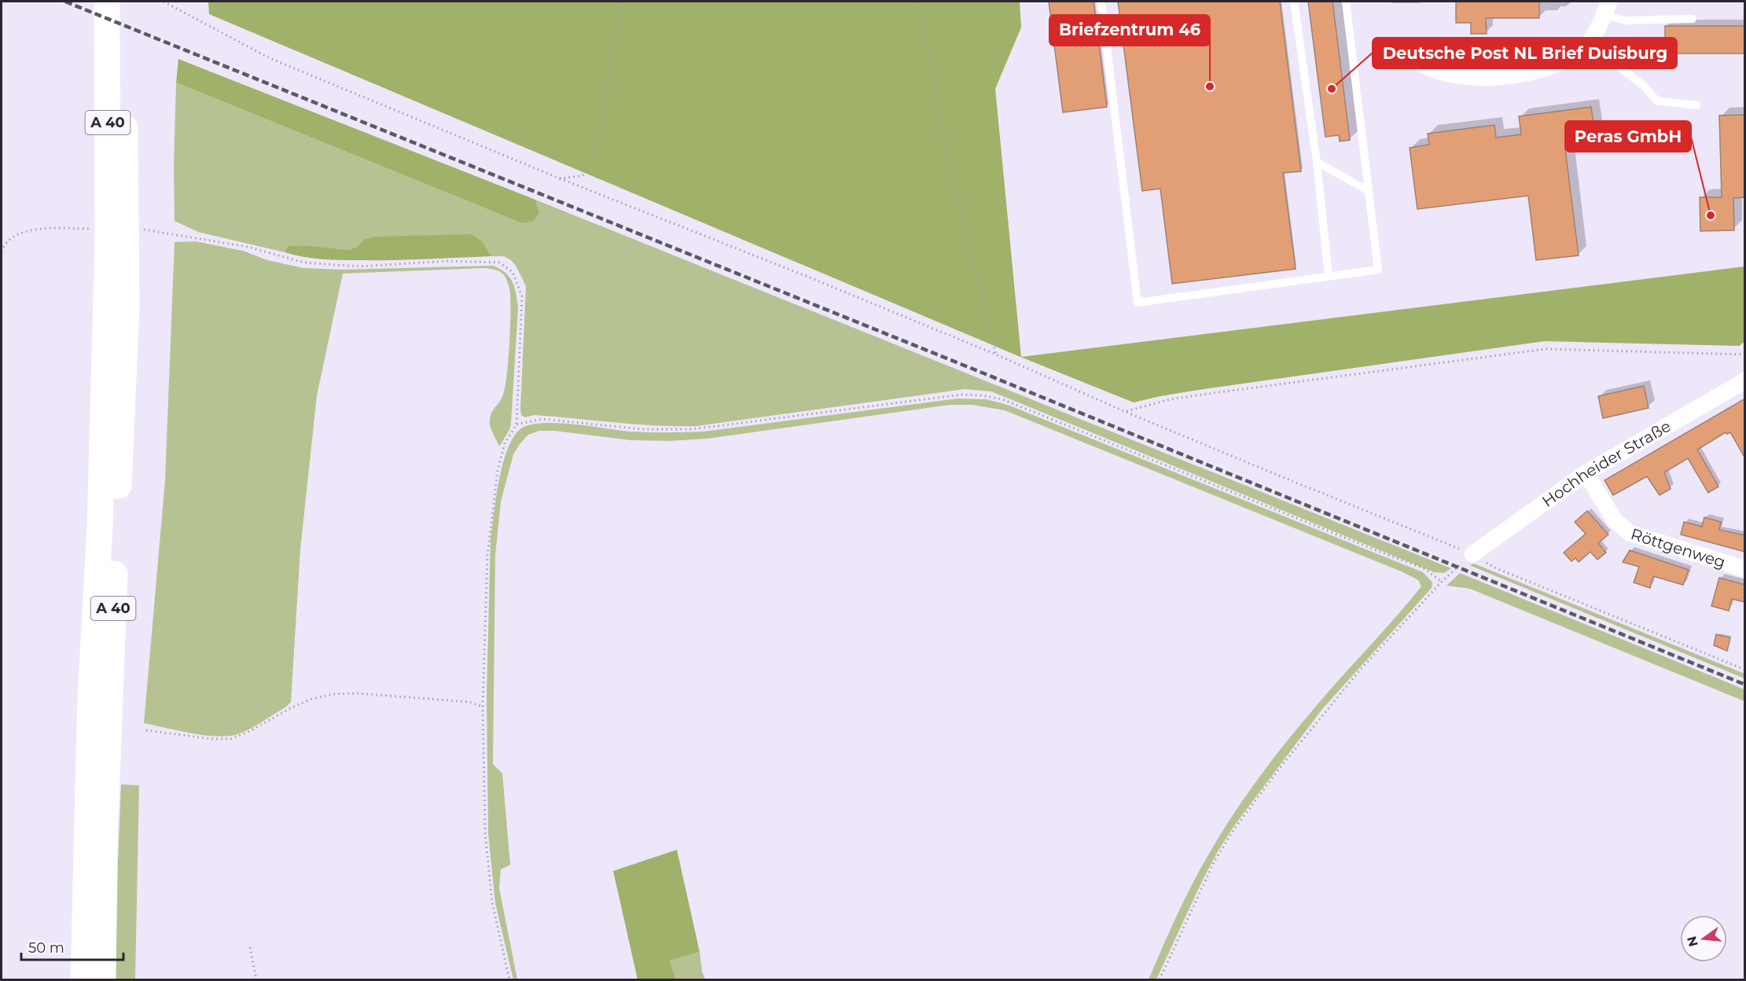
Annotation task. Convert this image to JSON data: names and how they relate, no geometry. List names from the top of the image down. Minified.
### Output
{"streets":{"highway":["A 40"],"street":["Hochheider Straße","Röttgenweg"]},"crossings":[["Hochheider Straße","Röttgenweg"]],"places":["Briefzentrum 46","Deutsche Post NL Brief Duisburg","Peras GmbH"],"scale_bar":"50 m","north":"left"}
